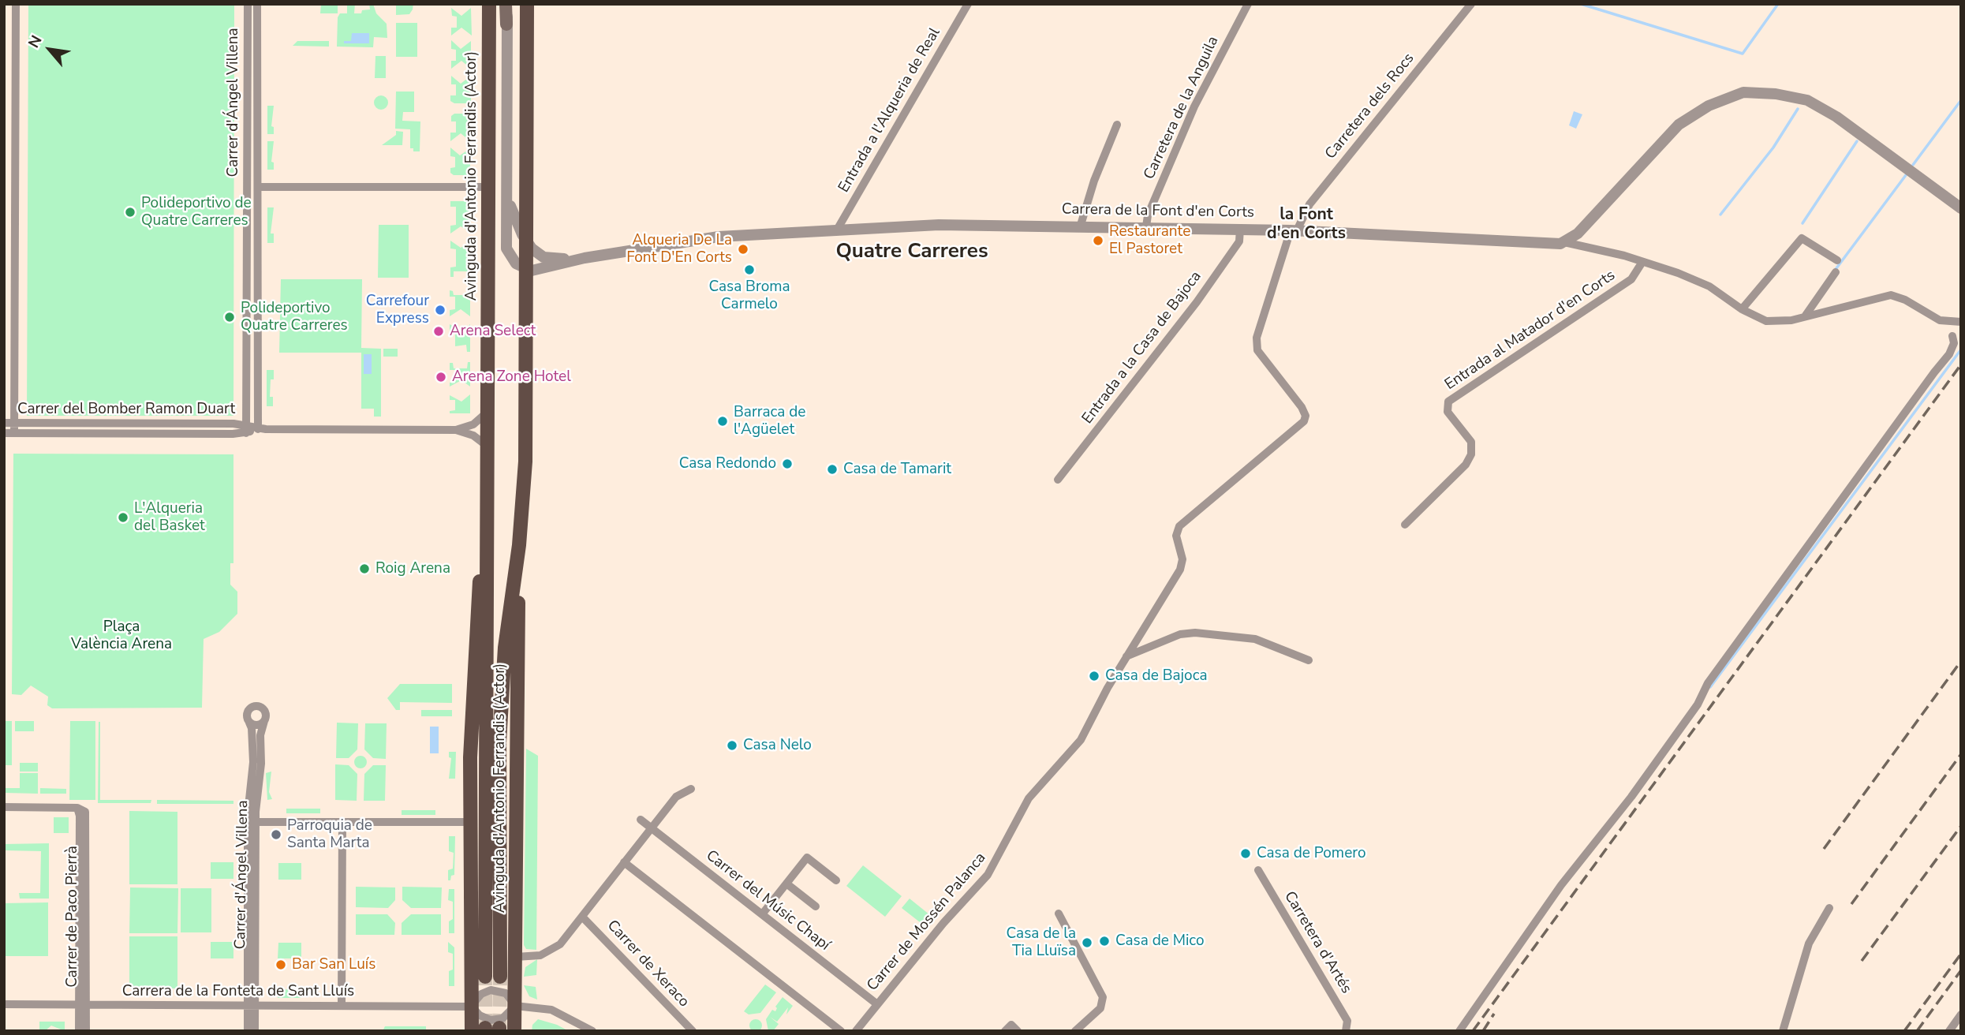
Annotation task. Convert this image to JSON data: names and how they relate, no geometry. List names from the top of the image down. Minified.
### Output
{"streets":{"main road":["Avinguda d'Antonio Ferrandis (Actor)"],"street":["Carrer d'Ángel Villena","Carretera dels Rocs","Carretera de la Anguila","Entrada a l'Alqueria de Real","Carrera de la Font d'en Corts","Entrada al Matador d'en Corts","Entrada a la Casa de Bajoca","Carrer del Bomber Ramon Duart","Carrer del Músic Chapí","Carrer de Paco Pierrà","Carrer de Mossén Palanca","Carretera d'Artés","Carrer de Xeraco","Carrera de la Fonteta de Sant Lluís"]},"crossings":[["Carrer d'Ángel Villena","Carrer del Bomber Ramon Duart"],["Carrer d'Ángel Villena","Carrera de la Fonteta de Sant Lluís"],["Carretera dels Rocs","Carrera de la Font d'en Corts"],["Carretera dels Rocs","Carrer de Mossén Palanca"],["Carretera de la Anguila","Carrera de la Font d'en Corts"],["Entrada a l'Alqueria de Real","Carrera de la Font d'en Corts"],["Avinguda d'Antonio Ferrandis (Actor)","Carrera de la Fonteta de Sant Lluís"],["Carrera de la Font d'en Corts","Entrada a la Casa de Bajoca"],["Carrera de la Font d'en Corts","Carrer de Mossén Palanca"],["Carrer del Músic Chapí","Carrer de Mossén Palanca"],["Carrer de Paco Pierrà","Carrera de la Fonteta de Sant Lluís"]],"districts":["la Font d'en Corts","Quatre Carreres"],"parks":["Plaça València Arena"],"places":["Polideportivo de Quatre Carreres","Restaurante El Pastoret","Alqueria De La Font D'En Corts","Casa Broma Carmelo","Carrefour Express","Polideportivo Quatre Carreres","Arena Select","Arena Zone Hotel","Barraca de l'Agüelet","Casa Redondo","Casa de Tamarit","L'Alqueria del Basket","Roig Arena","Casa de Bajoca","Casa Nelo","Parroquia de Santa Marta","Casa de Pomero","Casa de Mico","Casa de la Tia Lluïsa","Bar San Luís"],"north":"top left"}
